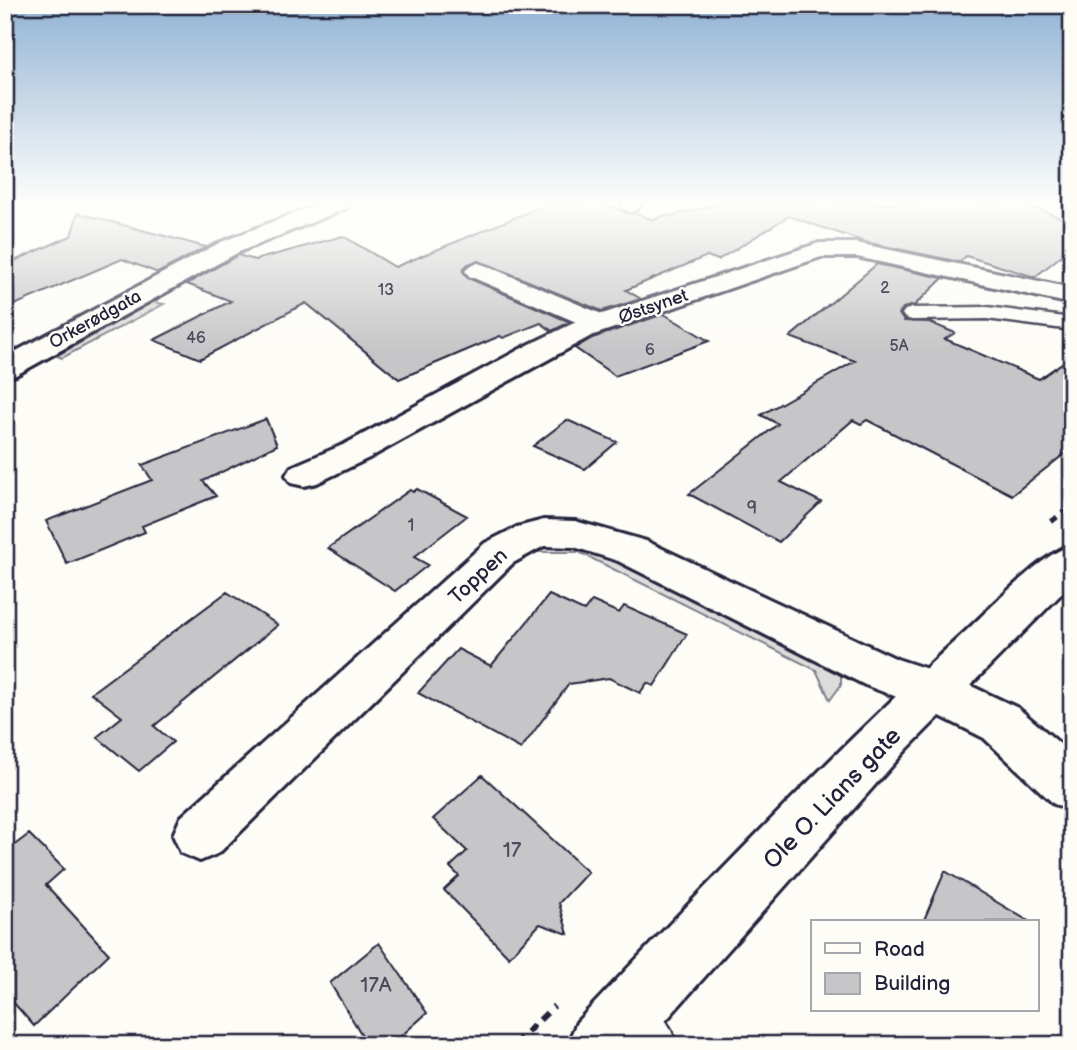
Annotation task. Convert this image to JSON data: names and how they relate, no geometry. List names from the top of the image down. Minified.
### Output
{"streets":{"street":["Østsynet","Orkerødgata","Toppen","Ole O. Lians gate"]},"crossings":[["Toppen","Ole O. Lians gate"]],"house_numbers":["2","13","46","5A","6","9","1","17","17A"],"legend":["Road","Building"]}
